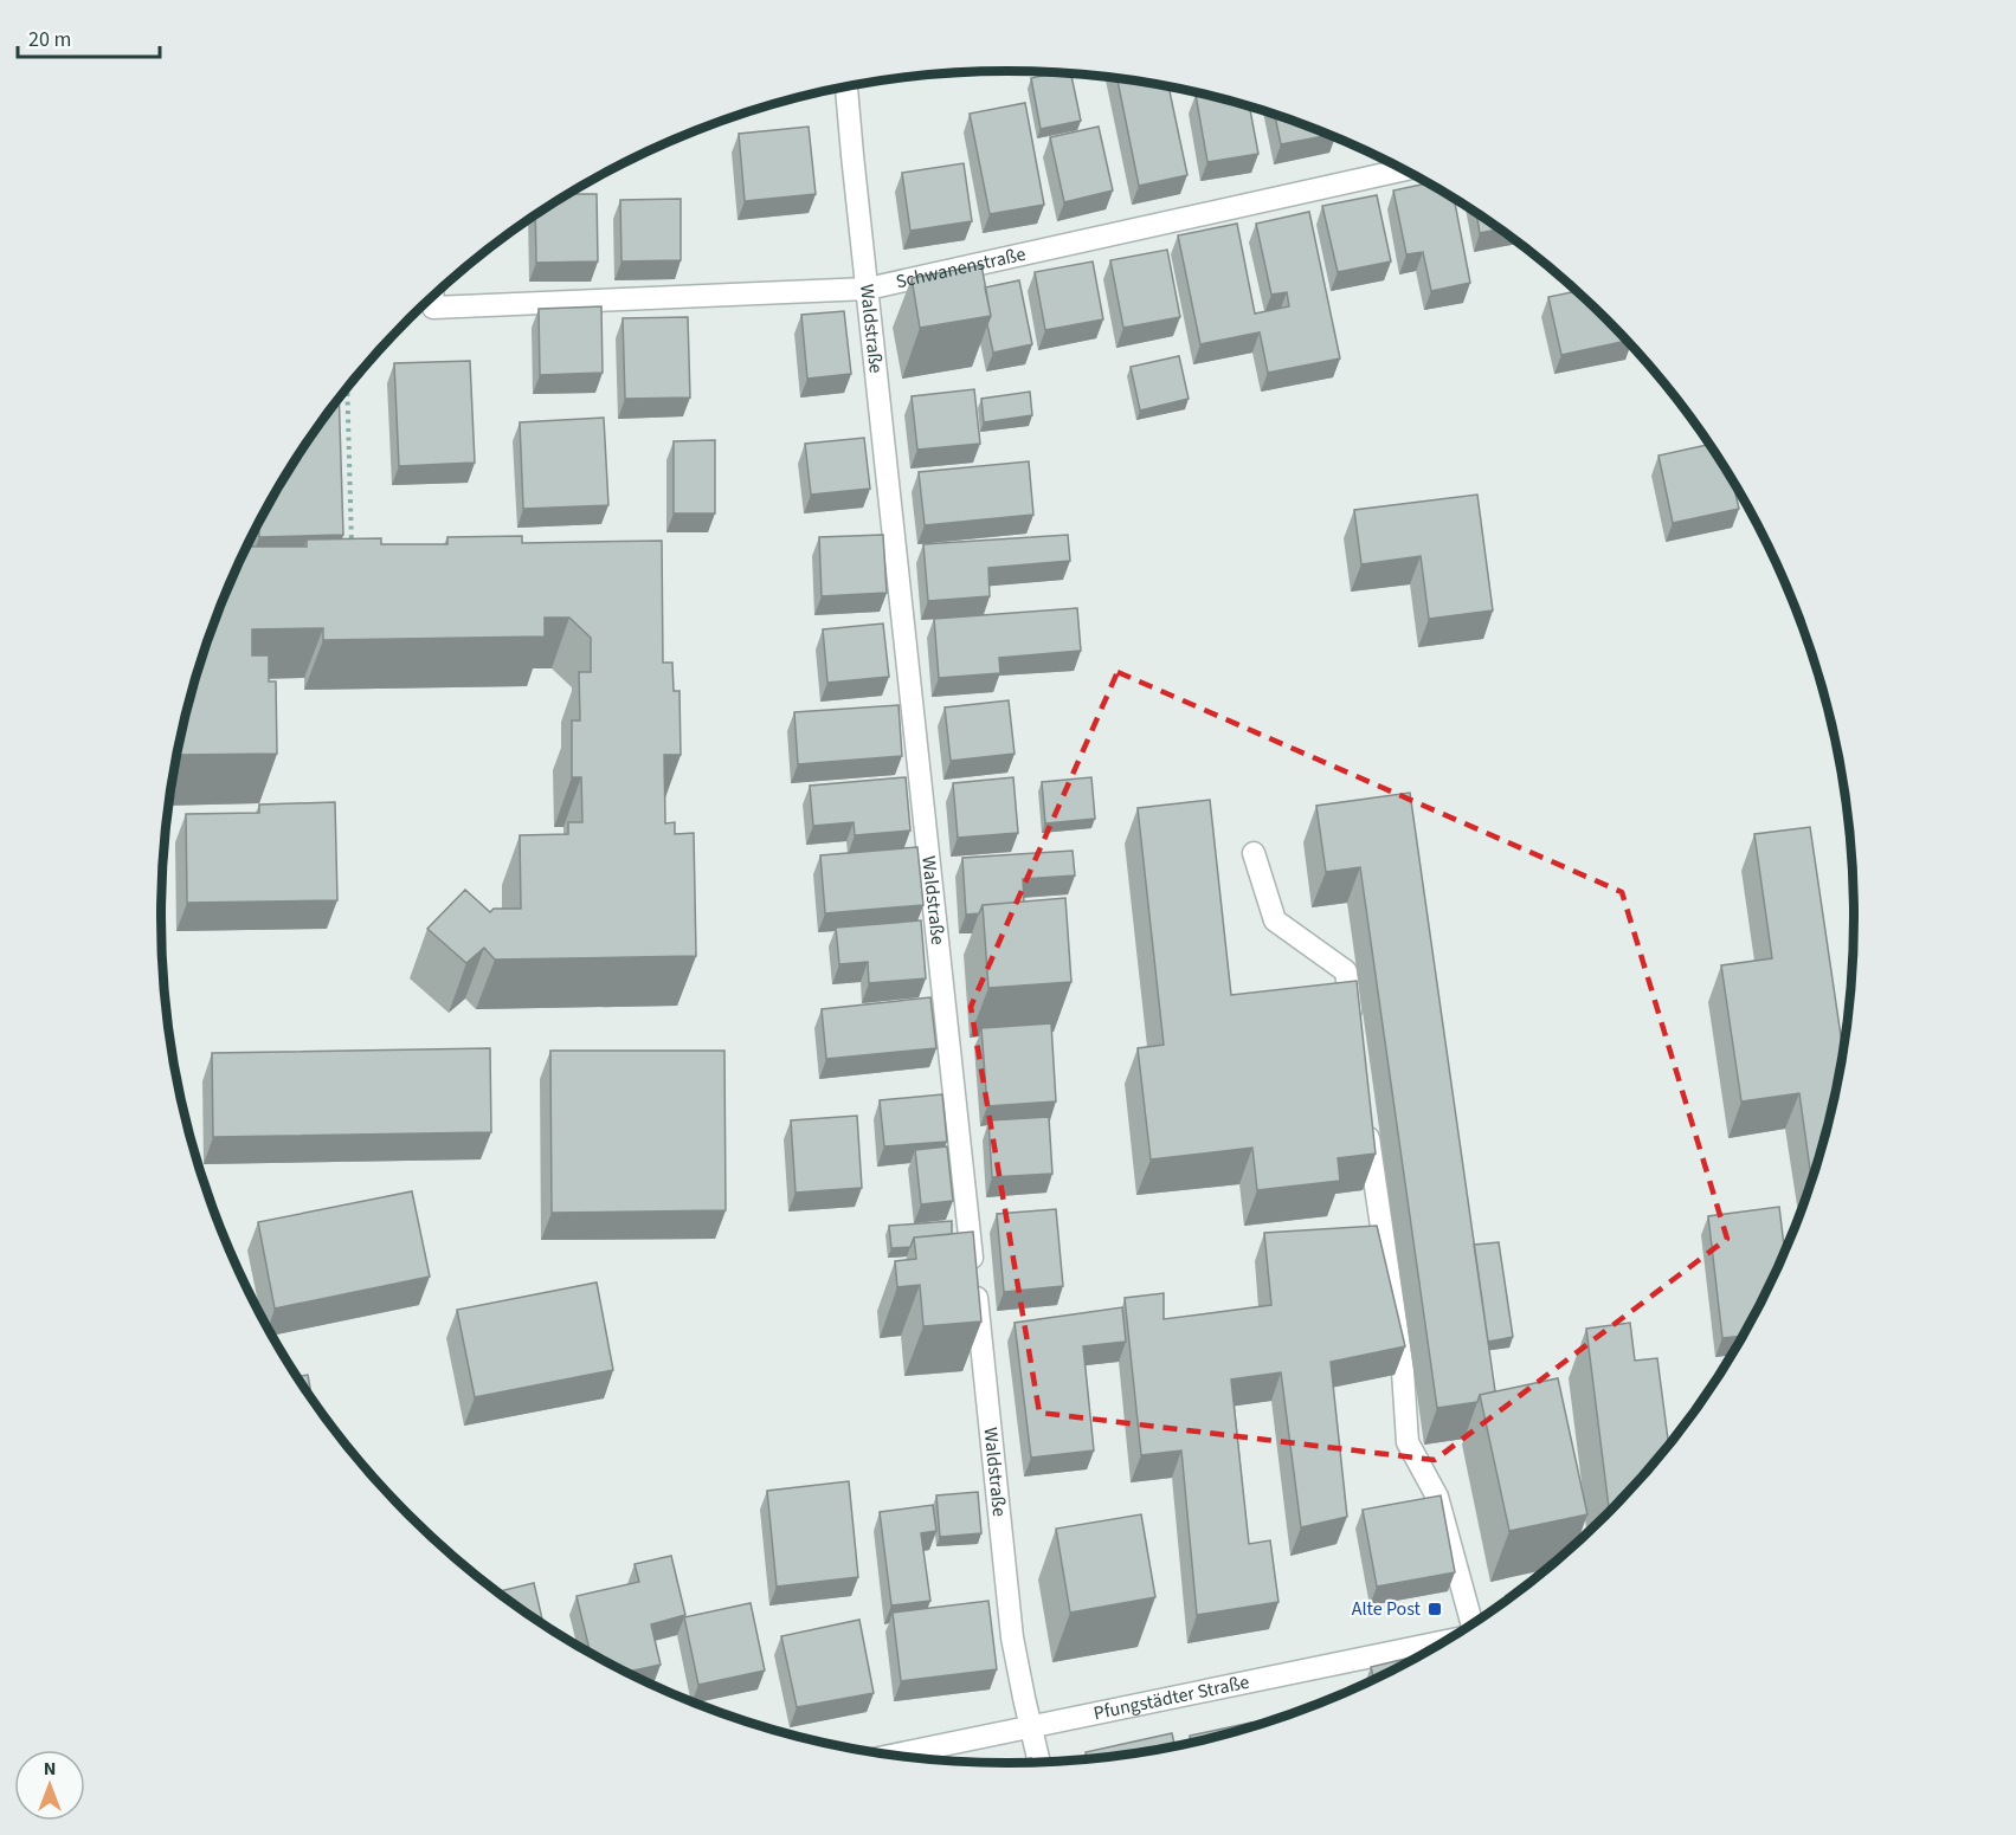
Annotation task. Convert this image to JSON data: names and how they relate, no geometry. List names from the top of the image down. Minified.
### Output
{"streets":{"street":["Schwanenstraße","Waldstraße","Pfungstädter Straße"]},"crossings":[["Schwanenstraße","Waldstraße"],["Waldstraße","Pfungstädter Straße"]],"places":{"transit":["Alte Post"]},"scale_bar":"20 m","north":"top"}
